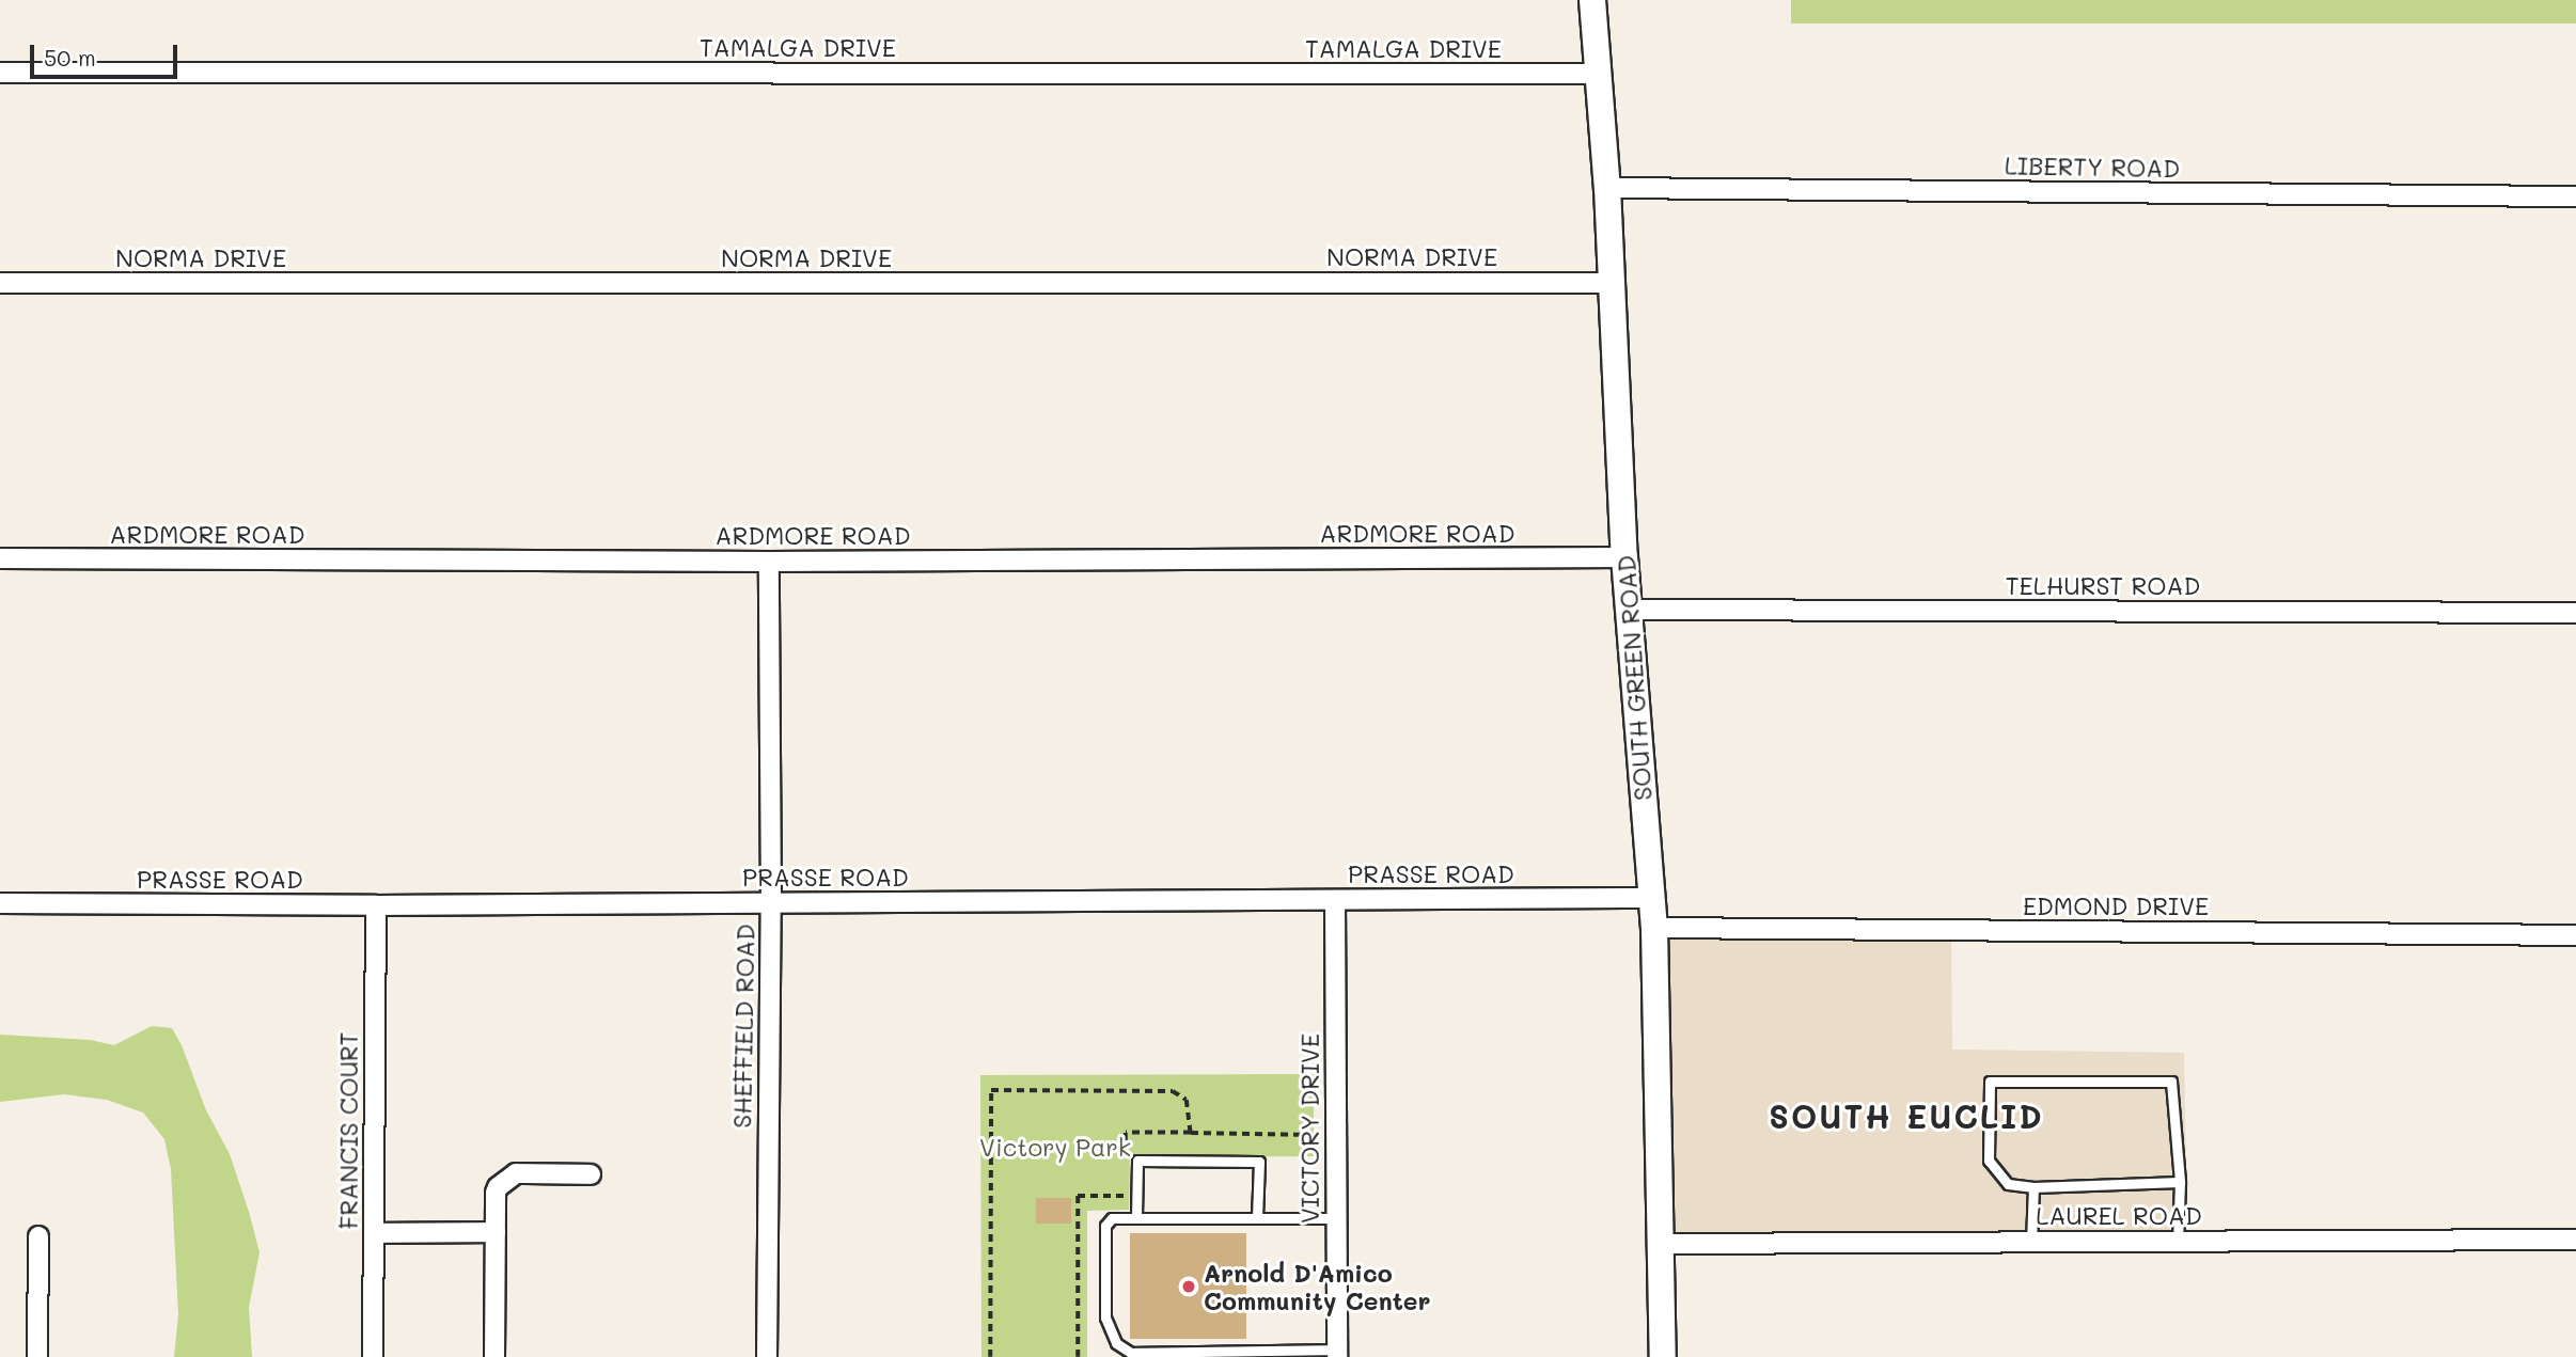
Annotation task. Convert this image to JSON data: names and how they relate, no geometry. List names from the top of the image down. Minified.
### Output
{"streets":{"main road":["SOUTH GREEN ROAD"],"street":["TAMALGA DRIVE","LIBERTY ROAD","NORMA DRIVE","ARDMORE ROAD","TELHURST ROAD","PRASSE ROAD","EDMOND DRIVE","SHEFFIELD ROAD","VICTORY DRIVE","FRANCIS COURT","LAUREL ROAD"]},"crossings":[["TAMALGA DRIVE","SOUTH GREEN ROAD"],["LIBERTY ROAD","SOUTH GREEN ROAD"],["NORMA DRIVE","SOUTH GREEN ROAD"],["ARDMORE ROAD","SOUTH GREEN ROAD"],["ARDMORE ROAD","SHEFFIELD ROAD"],["TELHURST ROAD","SOUTH GREEN ROAD"],["SOUTH GREEN ROAD","PRASSE ROAD"],["SOUTH GREEN ROAD","EDMOND DRIVE"],["SOUTH GREEN ROAD","LAUREL ROAD"],["PRASSE ROAD","SHEFFIELD ROAD"],["PRASSE ROAD","VICTORY DRIVE"],["PRASSE ROAD","FRANCIS COURT"]],"districts":["SOUTH EUCLID"],"parks":["Victory Park"],"places":["Arnold D'Amico Community Center"],"scale_bar":"50 m"}
